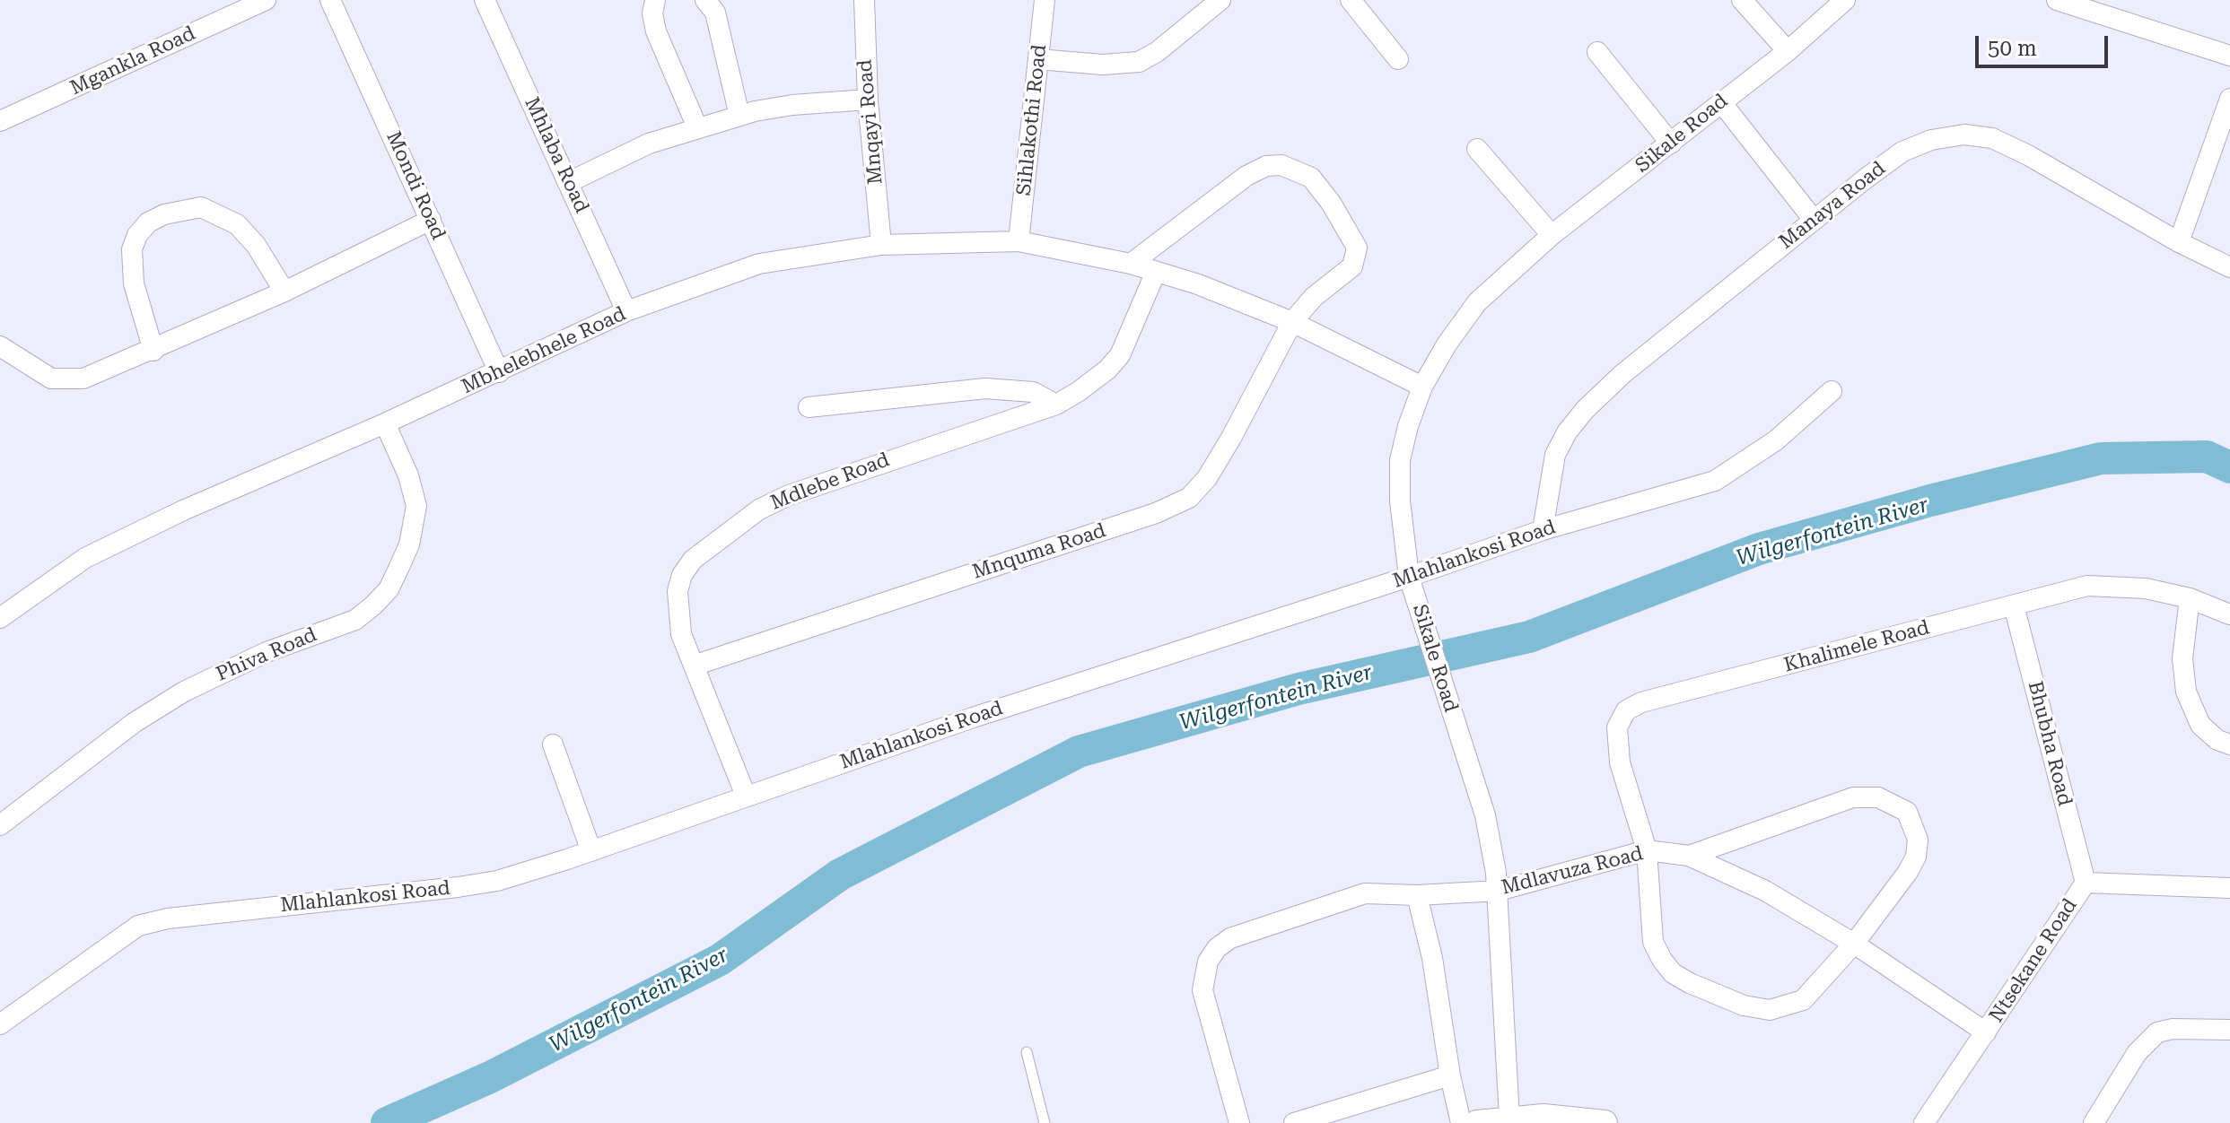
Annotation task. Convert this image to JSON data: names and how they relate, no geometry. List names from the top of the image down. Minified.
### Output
{"streets":{"street":["Mgankla Road","Sihlakothi Road","Mnqayi Road","Sikale Road","Mhlaba Road","Mondi Road","Manaya Road","Mbhelebhele Road","Mdlebe Road","Mnquma Road","Mlahlankosi Road","Khalimele Road","Phiva Road","Bhubha Road","Mdlavuza Road","Ntsekane Road"]},"crossings":[["Sihlakothi Road","Mbhelebhele Road"],["Mnqayi Road","Mbhelebhele Road"],["Sikale Road","Mbhelebhele Road"],["Sikale Road","Mlahlankosi Road"],["Sikale Road","Mdlavuza Road"],["Mhlaba Road","Mbhelebhele Road"],["Mondi Road","Mbhelebhele Road"],["Manaya Road","Mlahlankosi Road"],["Mbhelebhele Road","Mdlebe Road"],["Mbhelebhele Road","Mnquma Road"],["Mbhelebhele Road","Phiva Road"],["Mdlebe Road","Mnquma Road"],["Mdlebe Road","Mlahlankosi Road"],["Khalimele Road","Bhubha Road"],["Khalimele Road","Mdlavuza Road"],["Bhubha Road","Ntsekane Road"],["Mdlavuza Road","Ntsekane Road"]],"water":["Wilgerfontein River"],"scale_bar":"50 m"}
